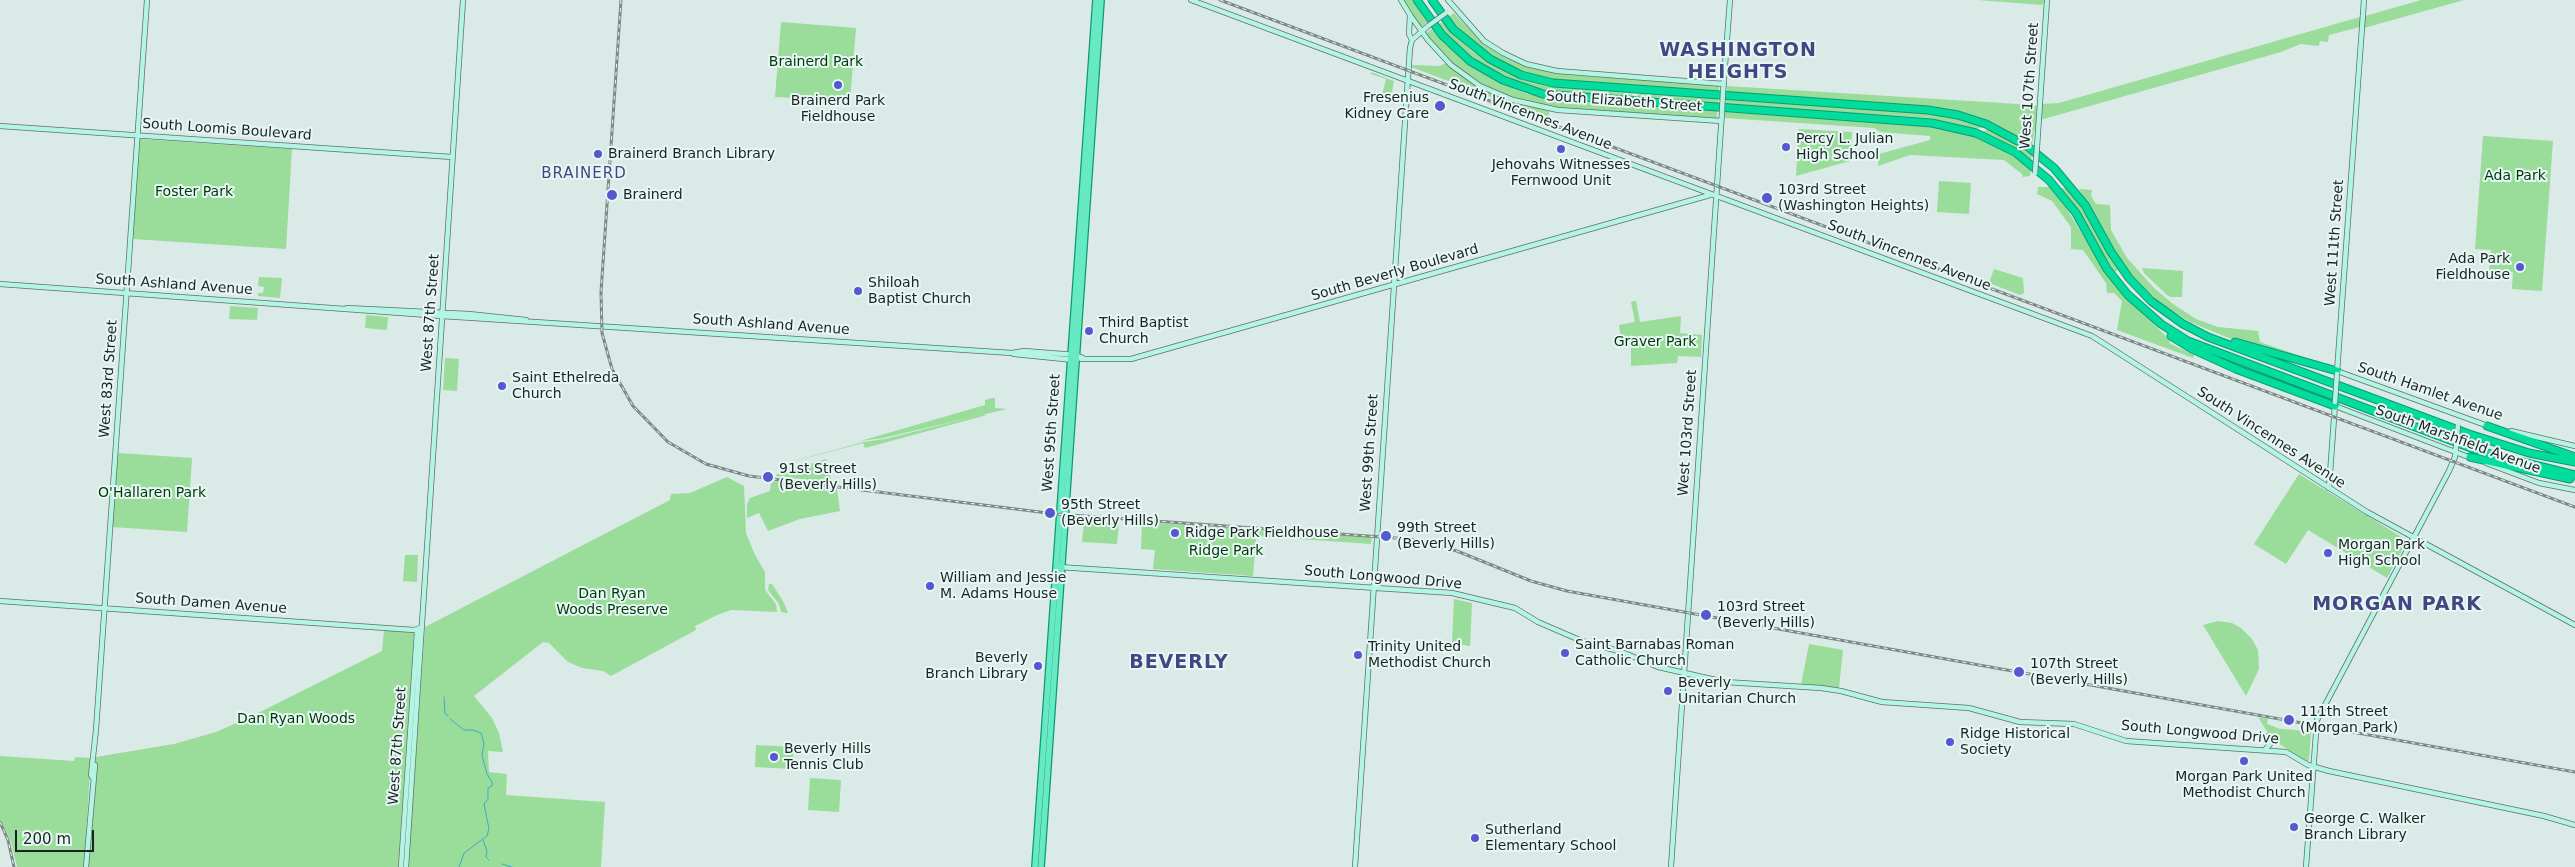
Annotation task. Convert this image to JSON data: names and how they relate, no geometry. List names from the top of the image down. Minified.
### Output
{"streets":{"main road":["West 107th Street","South Elizabeth Street","South Vincennes Avenue","South Loomis Boulevard","West 111th Street","South Beverly Boulevard","South Ashland Avenue","West 87th Street","West 83rd Street","South Hamlet Avenue","West 95th Street","West 103rd Street","South Marshfield Avenue","West 99th Street","South Longwood Drive","South Damen Avenue"]},"crossings":[["South Elizabeth Street","West 103rd Street"],["South Elizabeth Street","West 99th Street"],["South Vincennes Avenue","West 111th Street"],["South Vincennes Avenue","South Beverly Boulevard"],["South Vincennes Avenue","West 103rd Street"],["South Vincennes Avenue","West 99th Street"],["South Loomis Boulevard","West 87th Street"],["South Loomis Boulevard","West 83rd Street"],["West 111th Street","South Hamlet Avenue"],["West 111th Street","South Marshfield Avenue"],["South Beverly Boulevard","South Ashland Avenue"],["South Beverly Boulevard","West 103rd Street"],["South Beverly Boulevard","West 99th Street"],["South Ashland Avenue","West 87th Street"],["South Ashland Avenue","West 83rd Street"],["South Ashland Avenue","West 95th Street"],["West 87th Street","South Damen Avenue"],["West 83rd Street","South Damen Avenue"],["West 95th Street","South Longwood Drive"],["West 103rd Street","South Longwood Drive"],["West 99th Street","South Longwood Drive"]],"districts":["WASHINGTON HEIGHTS","BRAINERD","MORGAN PARK","BEVERLY"],"parks":["Brainerd Park","Ada Park","Foster Park","Graver Park","O'Hallaren Park","Ridge Park","Dan Ryan Woods Preserve","Dan Ryan Woods"],"places":["Brainerd Park Fieldhouse","Fresenius Kidney Care","Percy L. Julian High School","Jehovahs Witnesses Fernwood Unit","Brainerd Branch Library","Brainerd","103rd Street (Washington Heights)","Ada Park Fieldhouse","Shiloah Baptist Church","Third Baptist Church","Saint Ethelreda Church","91st Street (Beverly Hills)","95th Street (Beverly Hills)","Ridge Park Fieldhouse","99th Street (Beverly Hills)","Morgan Park High School","William and Jessie M. Adams House","103rd Street (Beverly Hills)","Saint Barnabas Roman Catholic Church","Trinity United Methodist Church","Beverly Branch Library","107th Street (Beverly Hills)","Beverly Unitarian Church","111th Street (Morgan Park)","Ridge Historical Society","Beverly Hills Tennis Club","Morgan Park United Methodist Church","George C. Walker Branch Library","Sutherland Elementary School"],"scale_bar":"200 m"}
